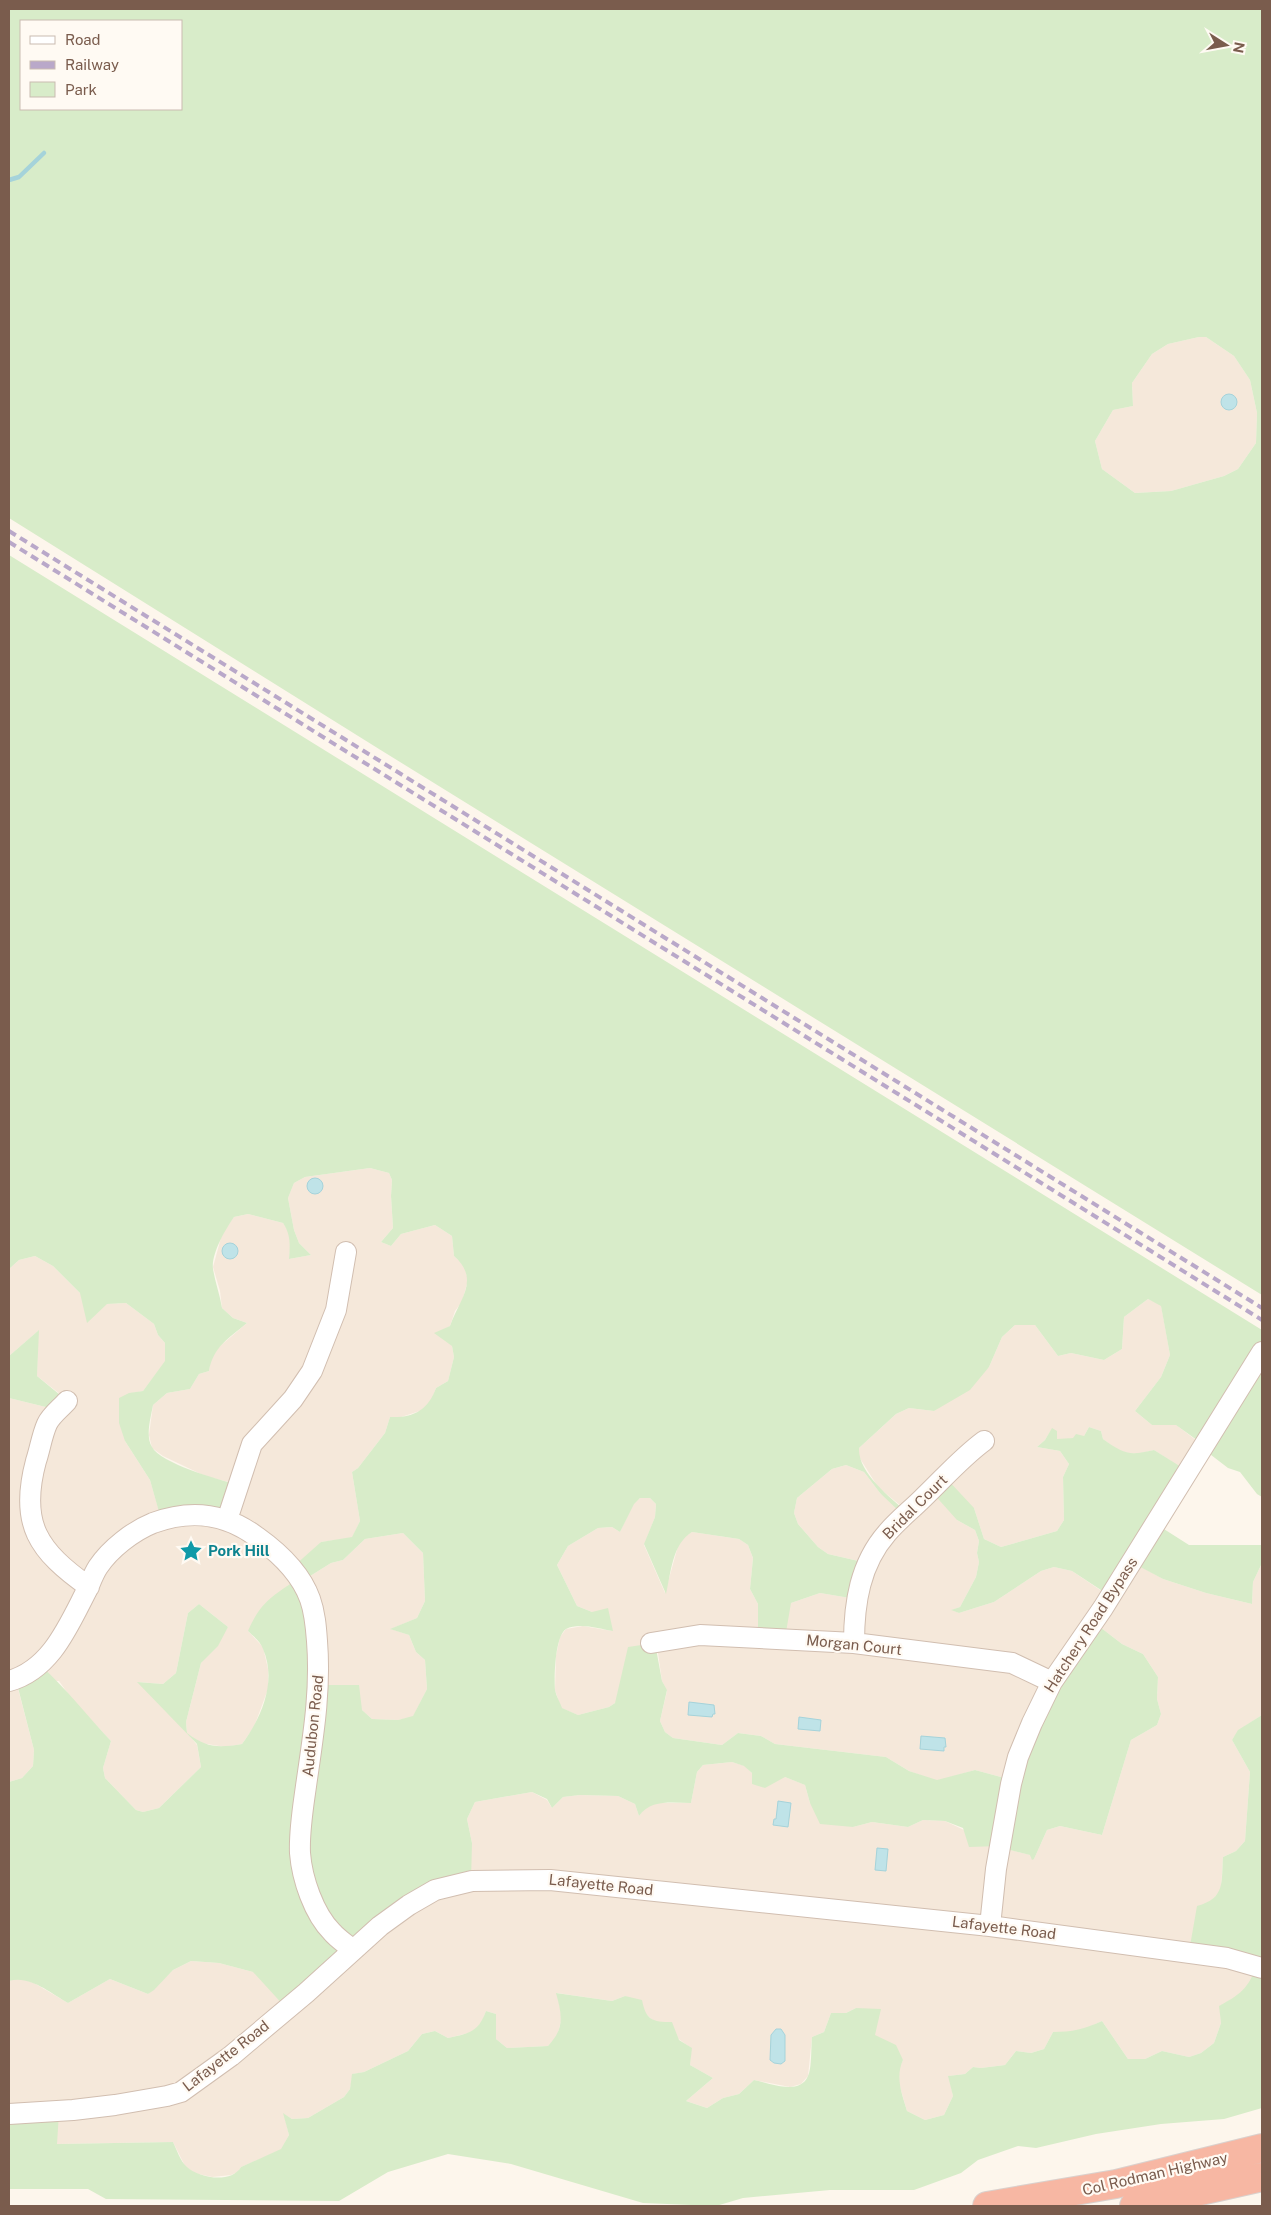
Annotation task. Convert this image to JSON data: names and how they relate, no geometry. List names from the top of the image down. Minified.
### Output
{"streets":{"highway":["Col Rodman Highway"],"street":["Bridal Court","Hatchery Road Bypass","Morgan Court","Audubon Road","Lafayette Road"]},"crossings":[["Bridal Court","Morgan Court"],["Hatchery Road Bypass","Morgan Court"],["Hatchery Road Bypass","Lafayette Road"],["Audubon Road","Lafayette Road"]],"places":{"place":["Pork Hill"]},"legend":["Road","Railway","Park"],"north":"right"}
